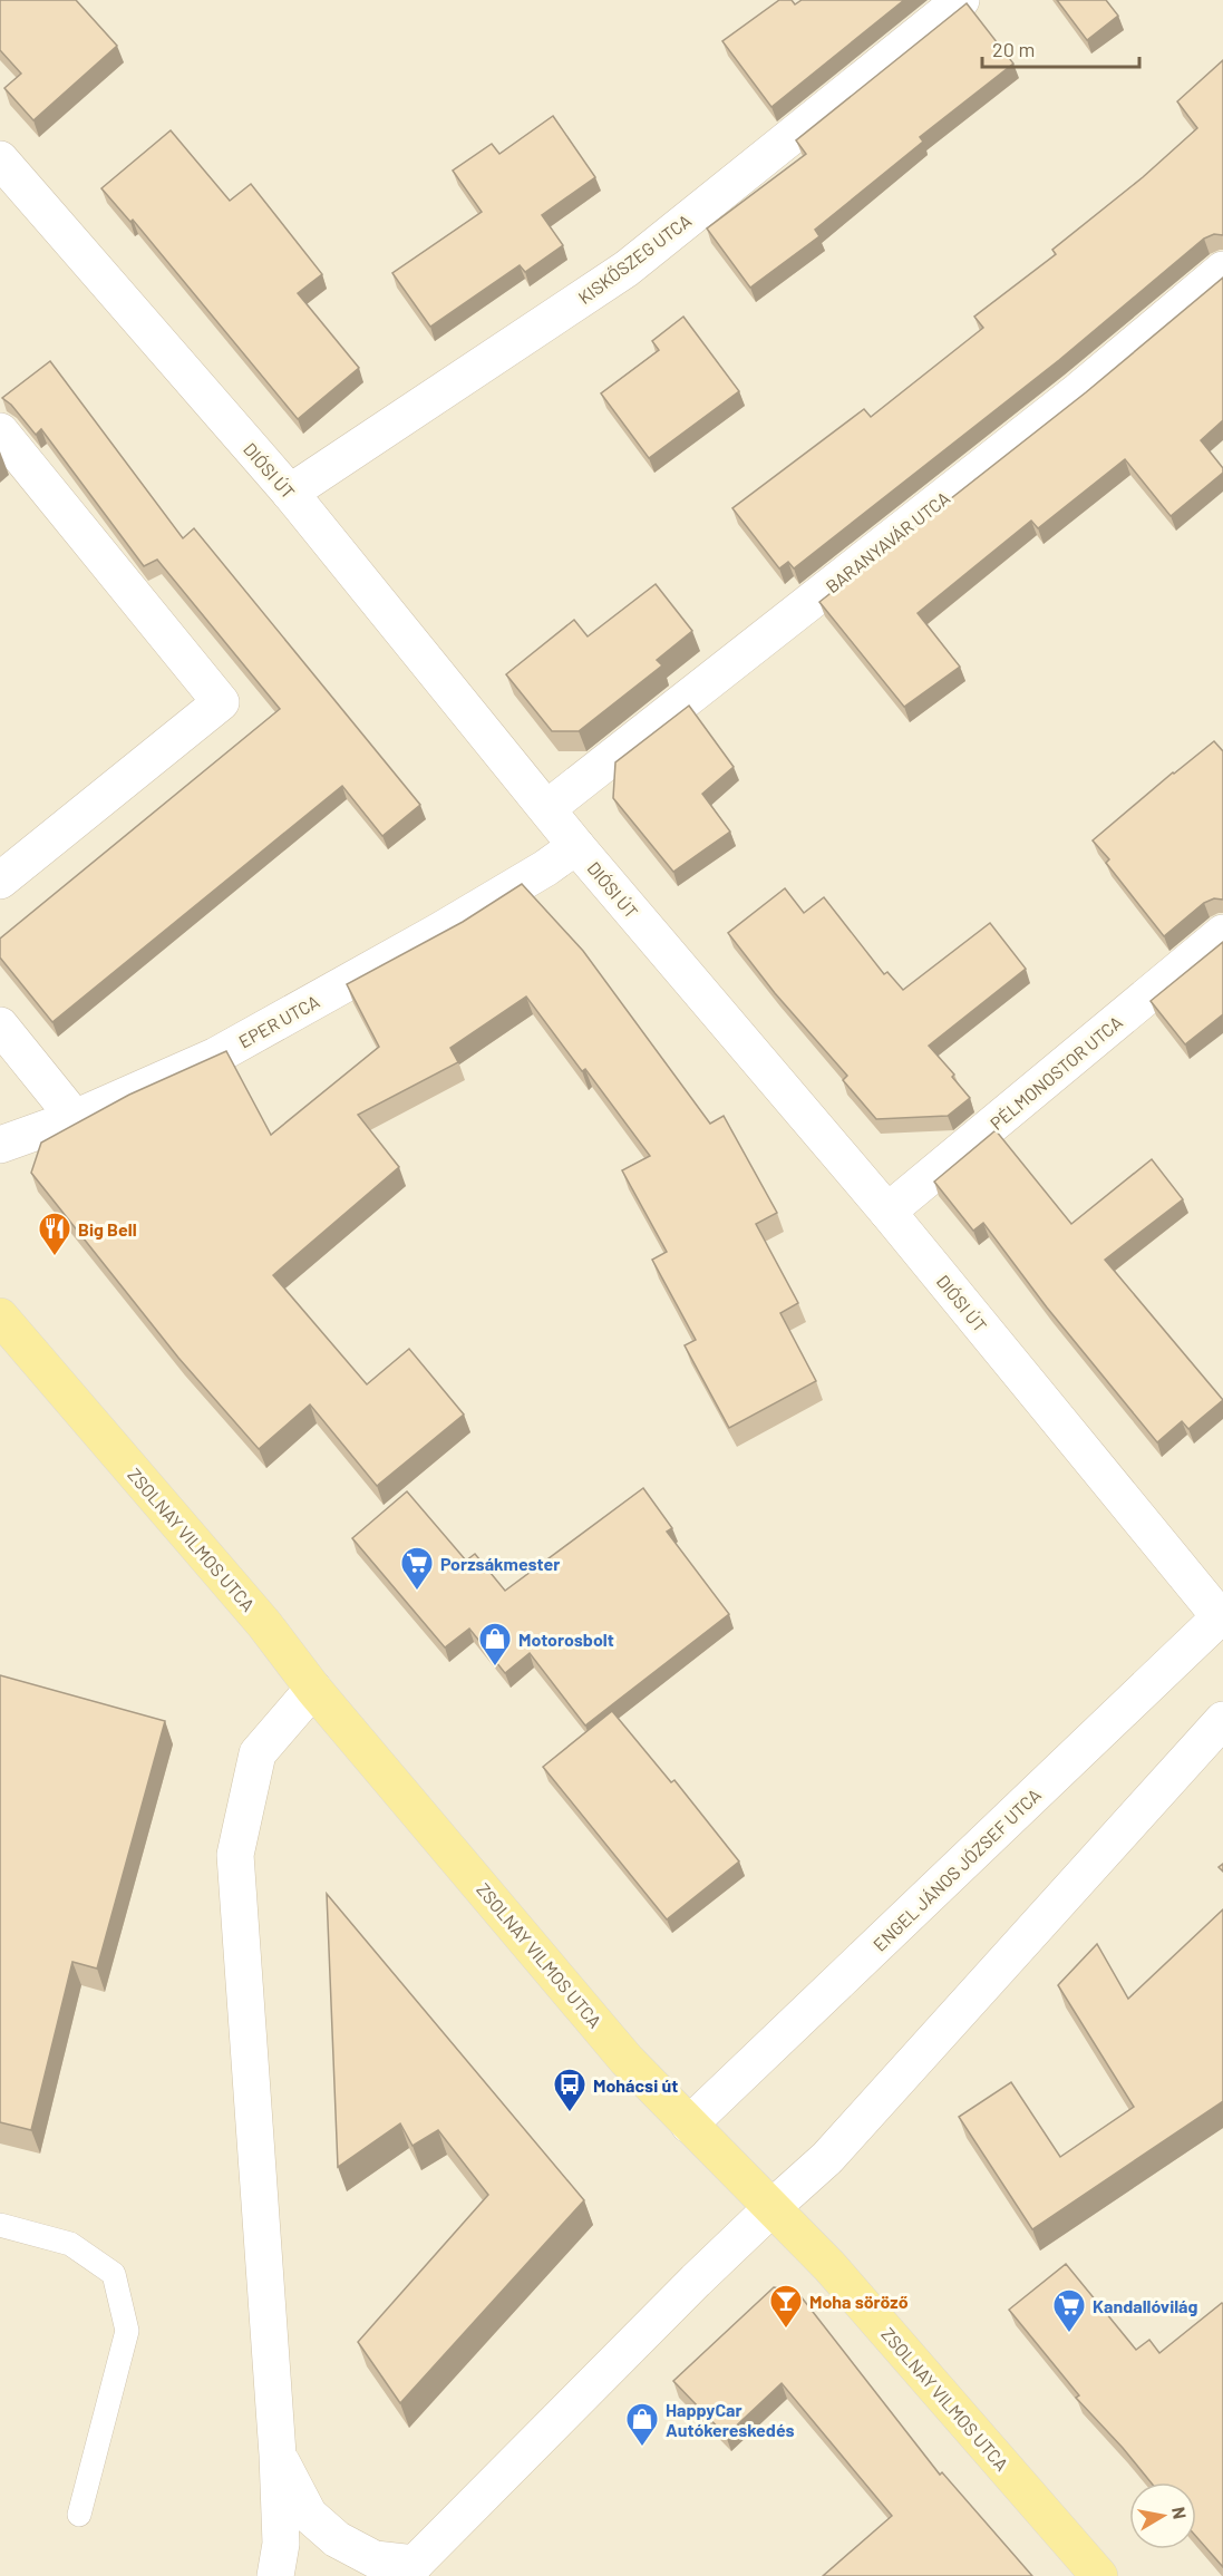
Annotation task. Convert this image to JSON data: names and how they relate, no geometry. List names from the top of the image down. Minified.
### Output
{"streets":{"main road":["ZSOLNAY VILMOS UTCA"],"street":["KISKŐSZEG UTCA","DIÓSI ÚT","BARANYAVÁR UTCA","EPER UTCA","PÉLMONOSTOR UTCA","ENGEL JÁNOS JÓZSEF UTCA"]},"crossings":[["KISKŐSZEG UTCA","DIÓSI ÚT"],["DIÓSI ÚT","BARANYAVÁR UTCA"],["DIÓSI ÚT","EPER UTCA"],["DIÓSI ÚT","PÉLMONOSTOR UTCA"],["DIÓSI ÚT","ENGEL JÁNOS JÓZSEF UTCA"],["ZSOLNAY VILMOS UTCA","ENGEL JÁNOS JÓZSEF UTCA"]],"places":{"restaurant":["Big Bell"],"supermarket":["Porzsákmester","Kandallóvilág"],"shop":["Motorosbolt","HappyCar Autókereskedés"],"bus stop":["Mohácsi út"],"bar":["Moha söröző"]},"scale_bar":"20 m","north":"right"}
